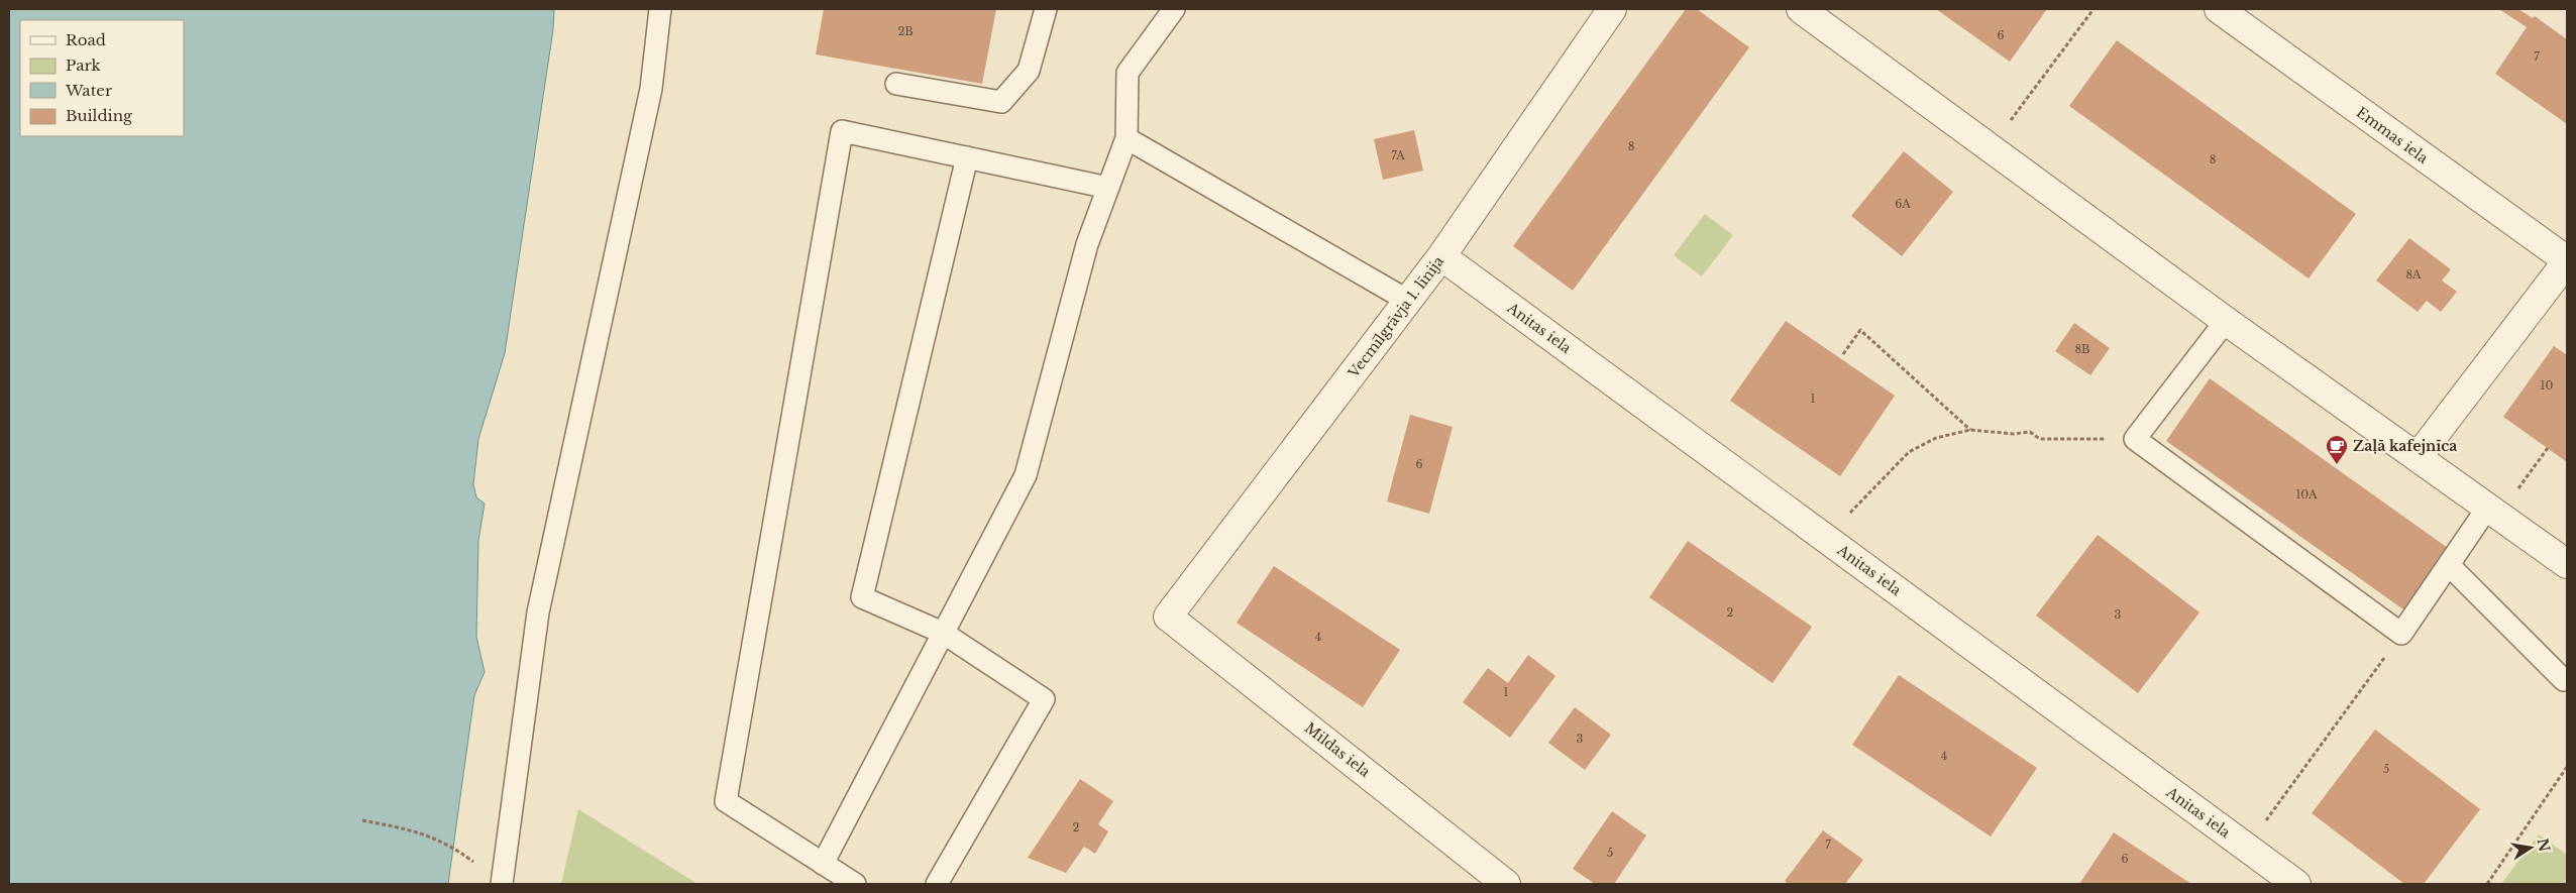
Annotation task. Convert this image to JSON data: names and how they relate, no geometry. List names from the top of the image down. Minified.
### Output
{"streets":{"street":["Emmas iela","Vecmīlgrāvja 1. līnija","Anitas iela","Mildas iela"]},"crossings":[["Vecmīlgrāvja 1. līnija","Anitas iela"],["Vecmīlgrāvja 1. līnija","Mildas iela"]],"places":{"cafe":["Zaļā kafejnīca"]},"house_numbers":["2B","6","7","8","7A","8","6A","8A","8B","10","1","6","10A","2","3","4","1","3","4","5","2","7","5","6"],"legend":["Road","Park","Water","Building"],"north":"right"}
